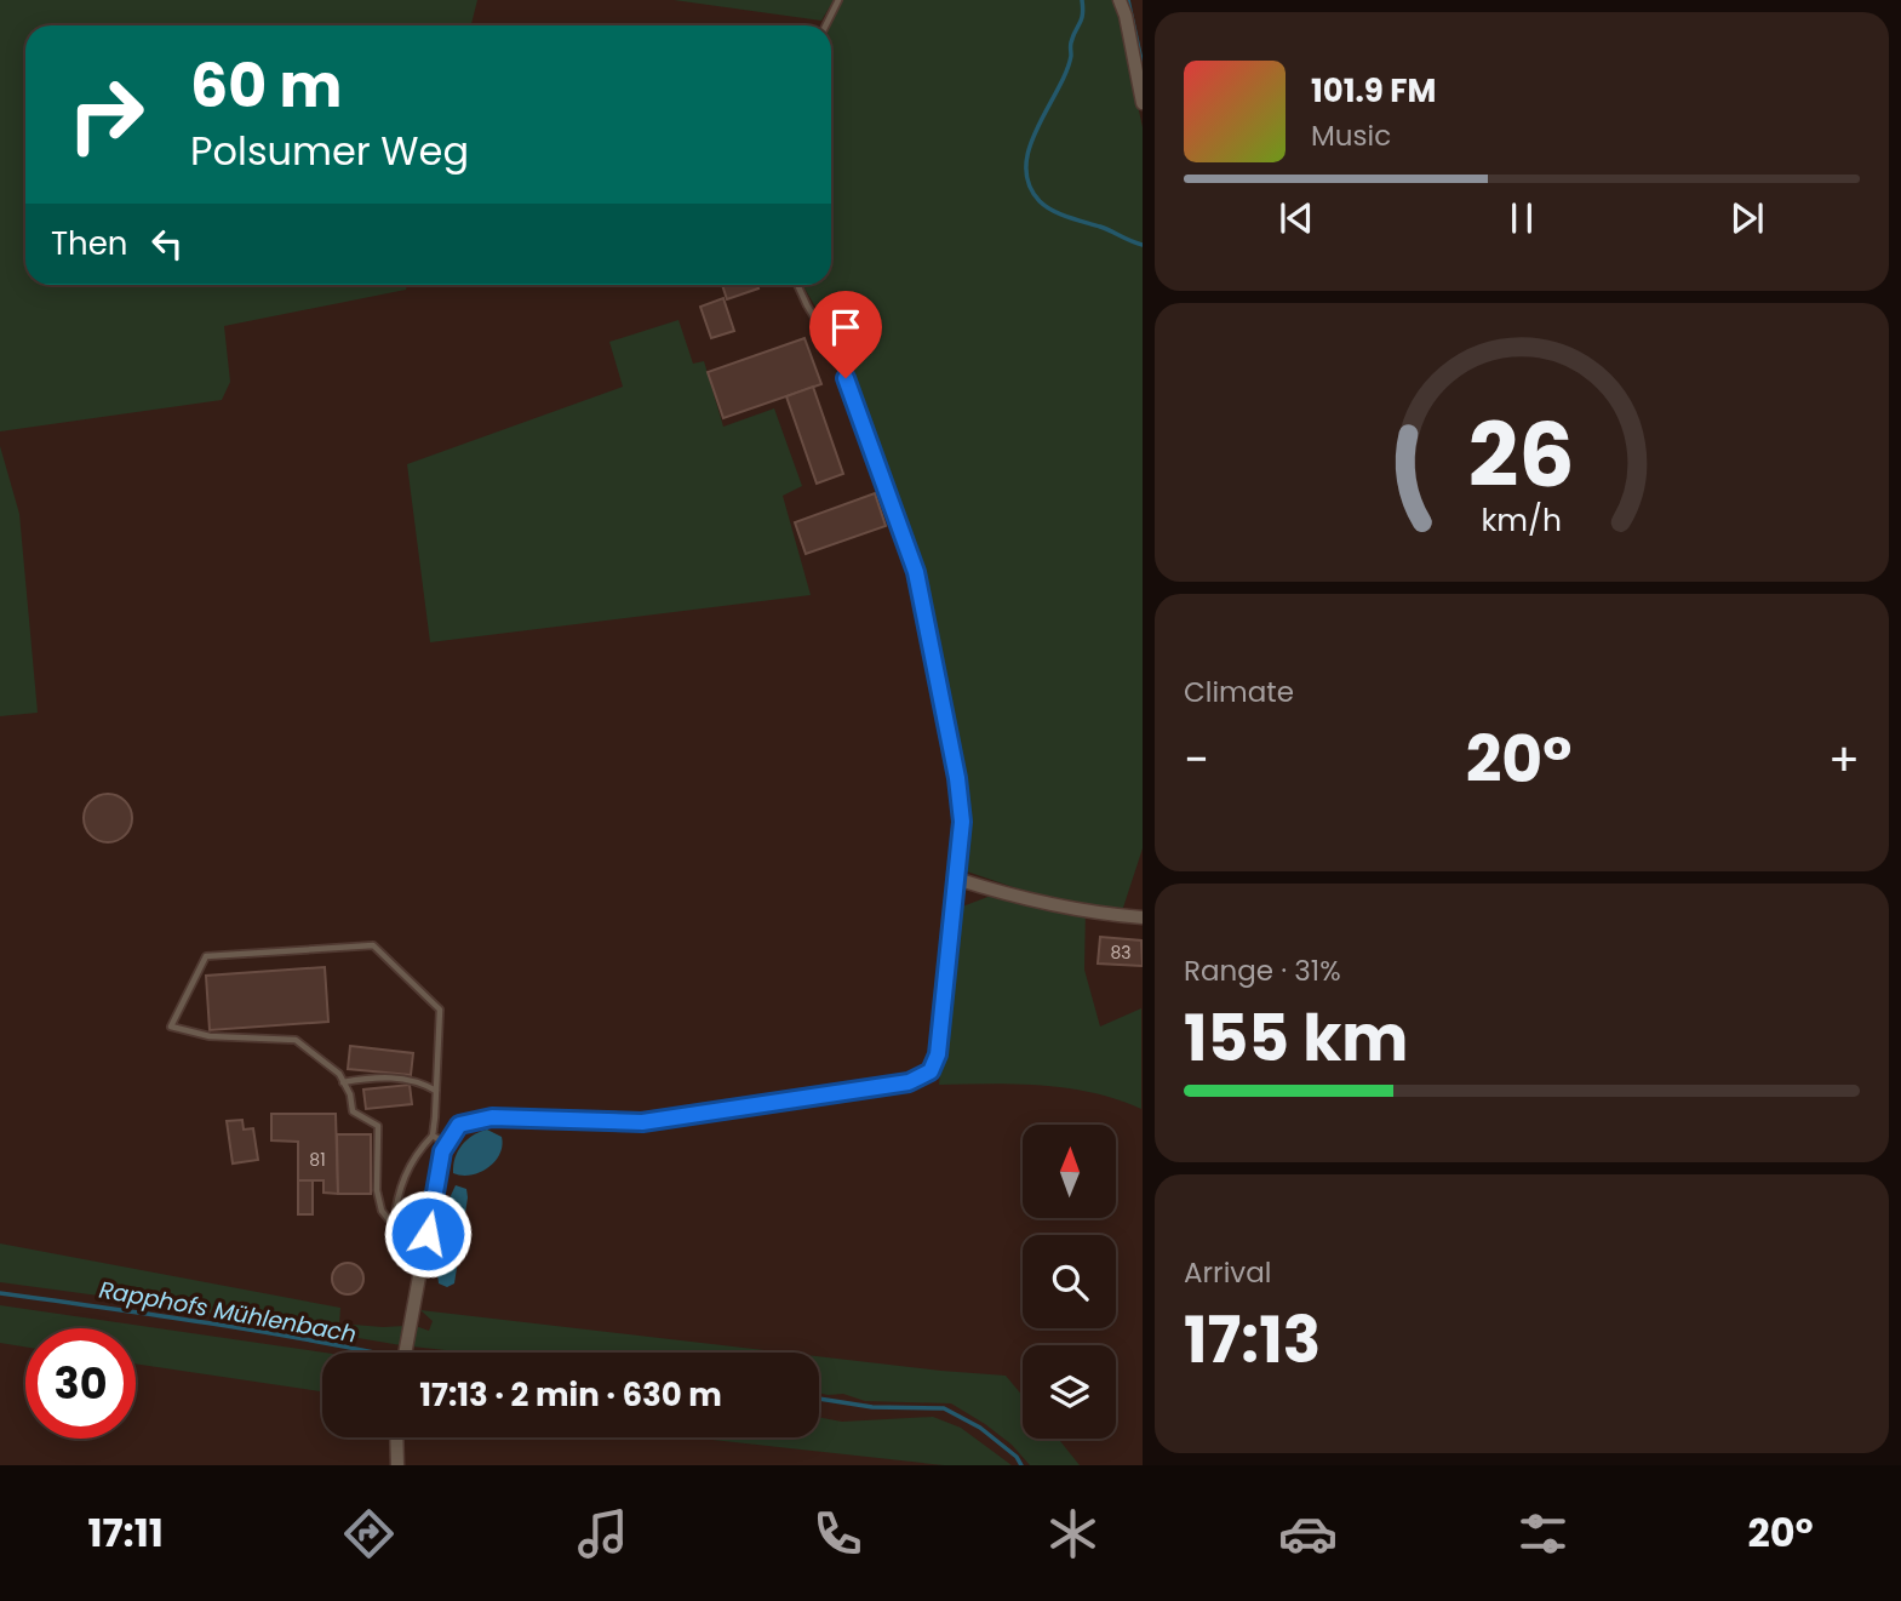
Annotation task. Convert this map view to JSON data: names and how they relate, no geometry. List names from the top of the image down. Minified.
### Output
{"water":["Rapphofs Mühlenbach"],"house_numbers":["83","81"],"north":"top","page":{"turn":["60 m","Polsumer Weg"],"song":["101.9 FM","Music"],"then":"Then","tile":["Climate",["Range · 31%","155 km"],["Arrival","17:13"]],"heat":["−","20°","+"],"limit":"30","trip":"17:13 · 2 min · 630 m","tabs":["17:11","20°"],"gauge":["26","km/h"]}}
